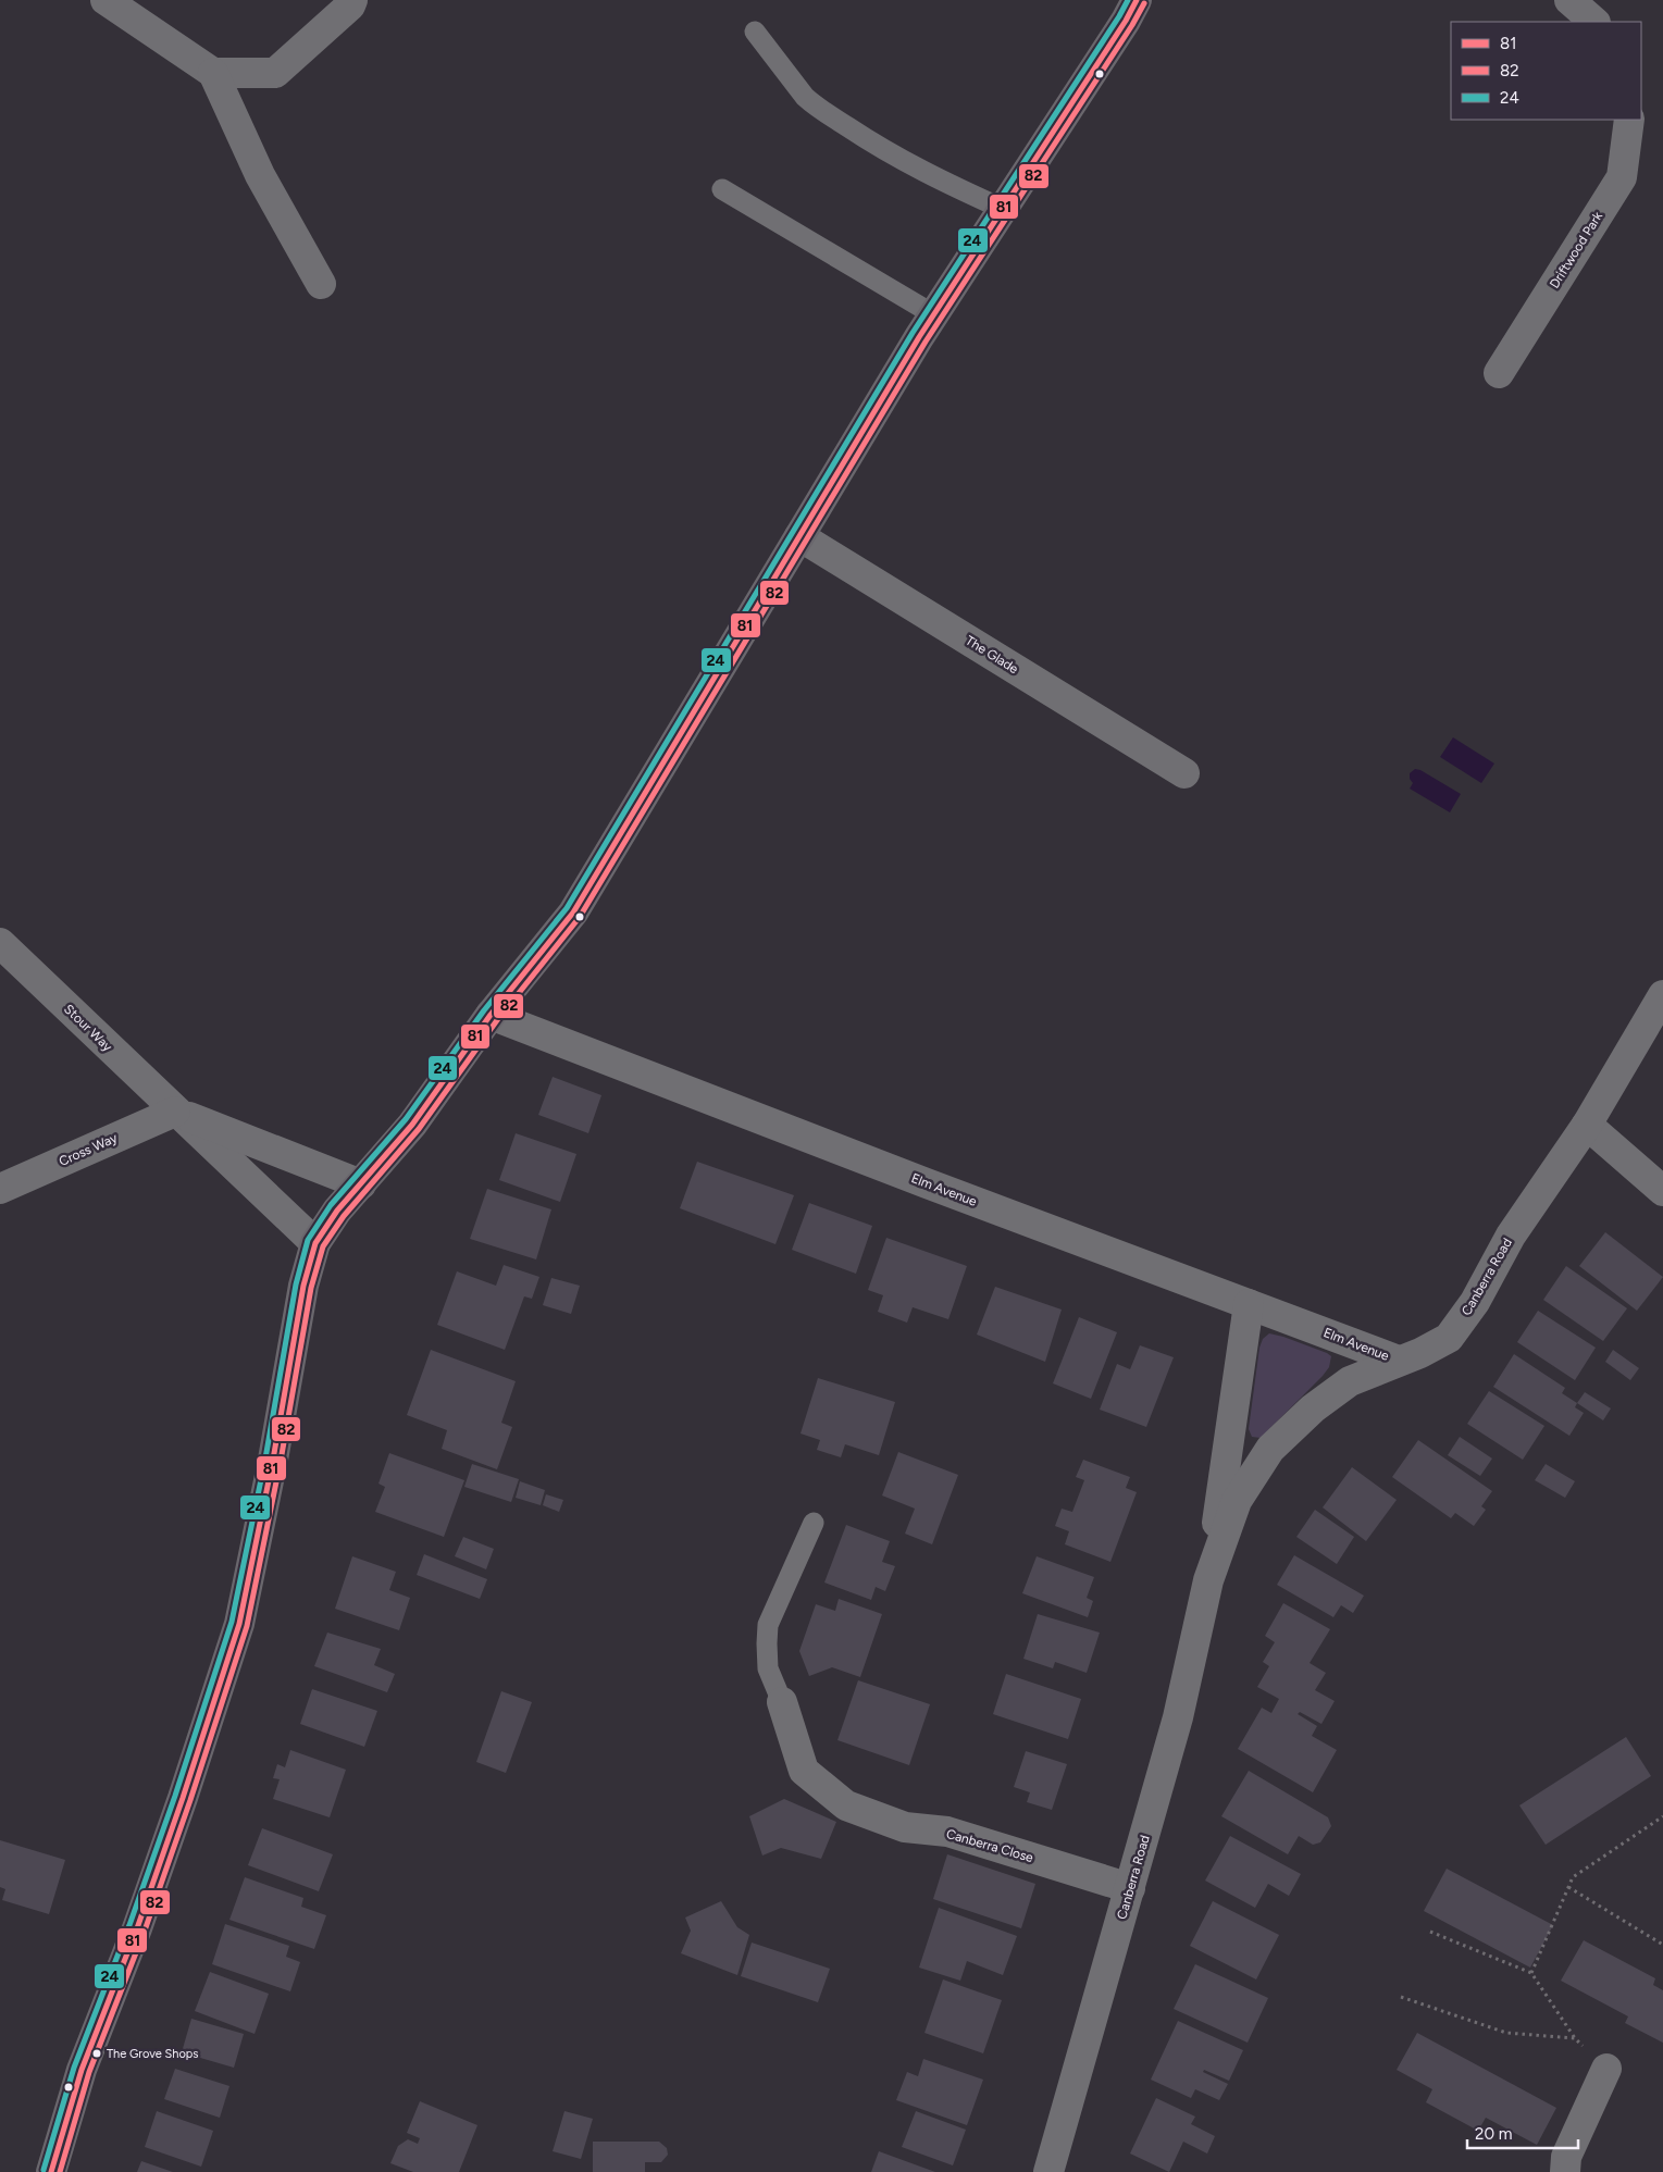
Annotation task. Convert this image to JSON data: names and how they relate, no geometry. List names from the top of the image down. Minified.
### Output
{"streets":{"street":["Driftwood Park","The Glade","Stour Way","Cross Way","Elm Avenue","Canberra Road","Canberra Close"]},"crossings":[["Stour Way","Cross Way"],["Elm Avenue","Canberra Road"],["Canberra Road","Canberra Close"]],"places":["The Grove Shops"],"lines":["transit line 81","transit line 24","transit line 82"],"legend":["81","82","24"],"scale_bar":"20 m"}
